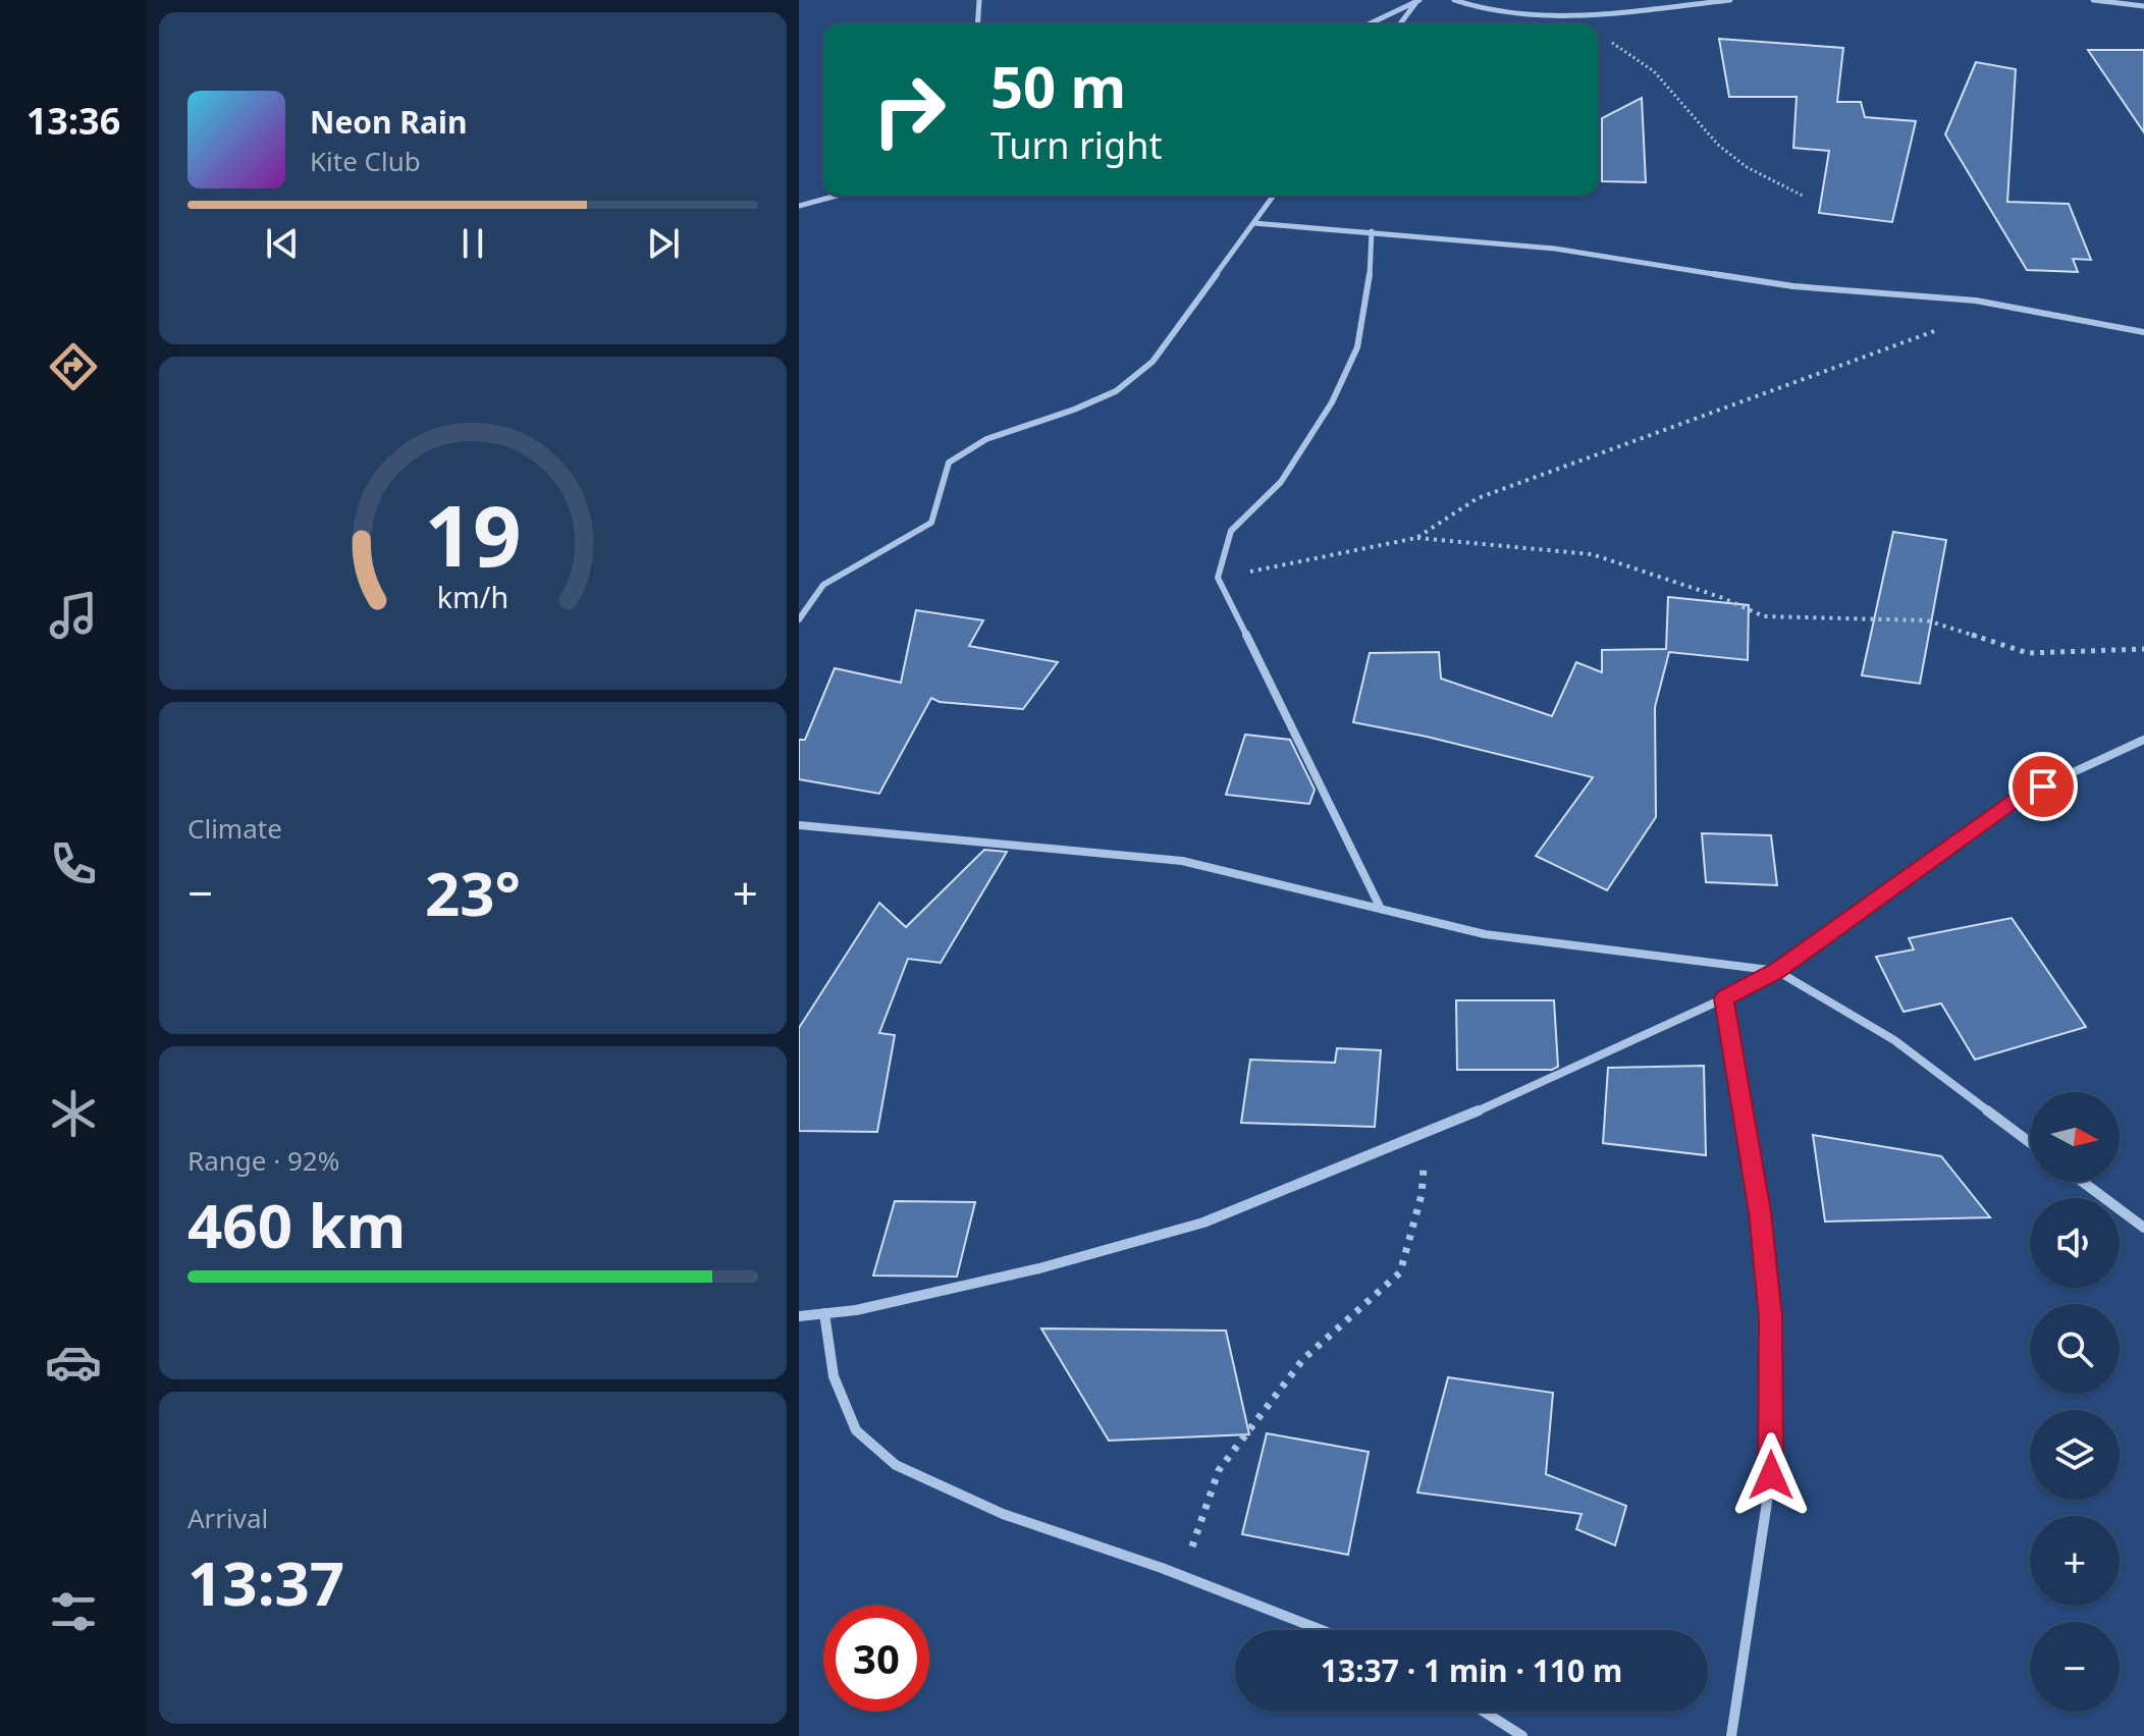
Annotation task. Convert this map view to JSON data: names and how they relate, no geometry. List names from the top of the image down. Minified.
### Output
{"north":"right","page":{"tabs":"13:36","turn":["50 m","Turn right"],"song":["Neon Rain","Kite Club"],"tile":["Climate",["Range · 92%","460 km"],["Arrival","13:37"]],"heat":["−","23°","+"],"map_buttons":["+","−"],"limit":"30","trip":"13:37 · 1 min · 110 m","gauge":["19","km/h"]}}
